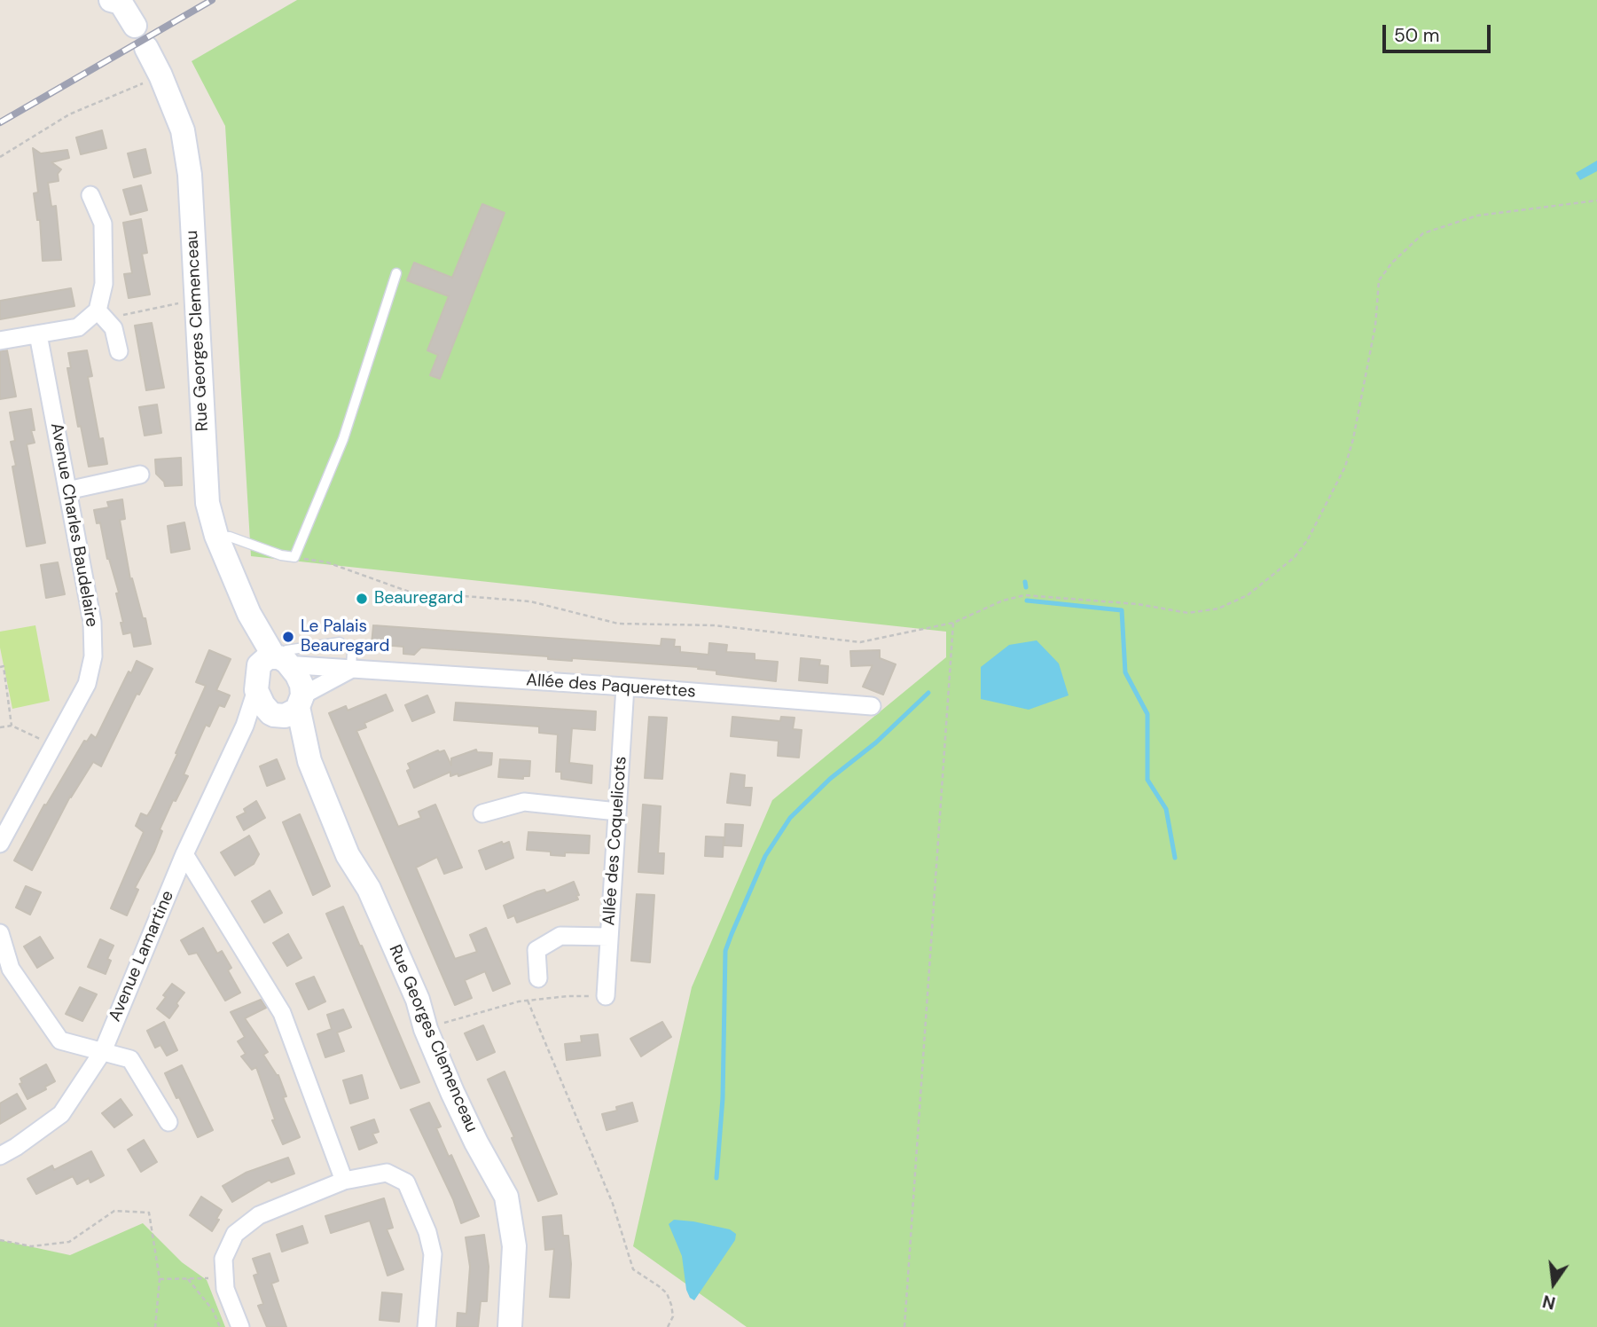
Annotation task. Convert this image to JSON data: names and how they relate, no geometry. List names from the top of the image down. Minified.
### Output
{"streets":{"street":["Rue Georges Clemenceau","Avenue Charles Baudelaire","Allée des Paquerettes","Allée des Coquelicots","Avenue Lamartine"]},"crossings":[["Rue Georges Clemenceau","Allée des Paquerettes"],["Rue Georges Clemenceau","Avenue Lamartine"],["Allée des Paquerettes","Allée des Coquelicots"],["Allée des Paquerettes","Avenue Lamartine"]],"places":["Beauregard","Le Palais Beauregard"],"scale_bar":"50 m","north":"bottom"}
